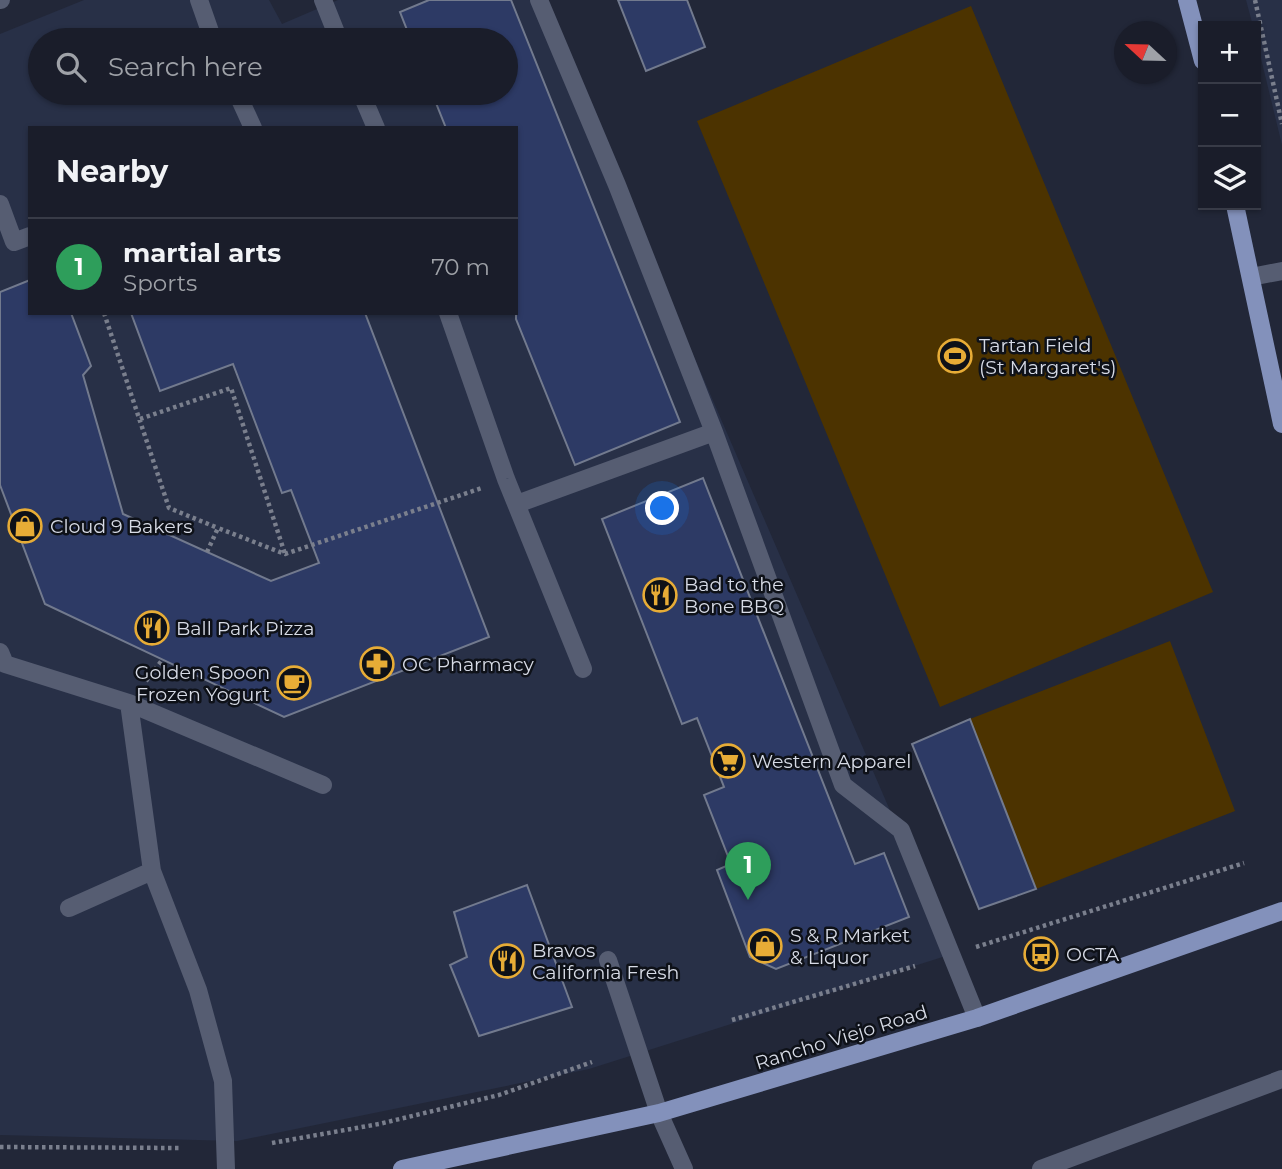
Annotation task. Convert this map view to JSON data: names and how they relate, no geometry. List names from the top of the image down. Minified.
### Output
{"streets":{"main road":["Rancho Viejo Road"]},"places":{"sports":["Tartan Field (St Margaret's)"],"shop":["Cloud 9 Bakers","S & R Market & Liquor"],"restaurant":["Bad to the Bone BBQ","Ball Park Pizza","Bravos California Fresh"],"pharmacy":["OC Pharmacy"],"cafe":["Golden Spoon Frozen Yogurt"],"supermarket":["Western Apparel"],"bus stop":["OCTA"]},"north":"left","page":{"map_buttons":["+","−"],"search":"Search here","heading":"Nearby","list":[{"mark":"1","name":"martial arts","note":"Sports","value":"70 m"}],"pins":"1"}}
